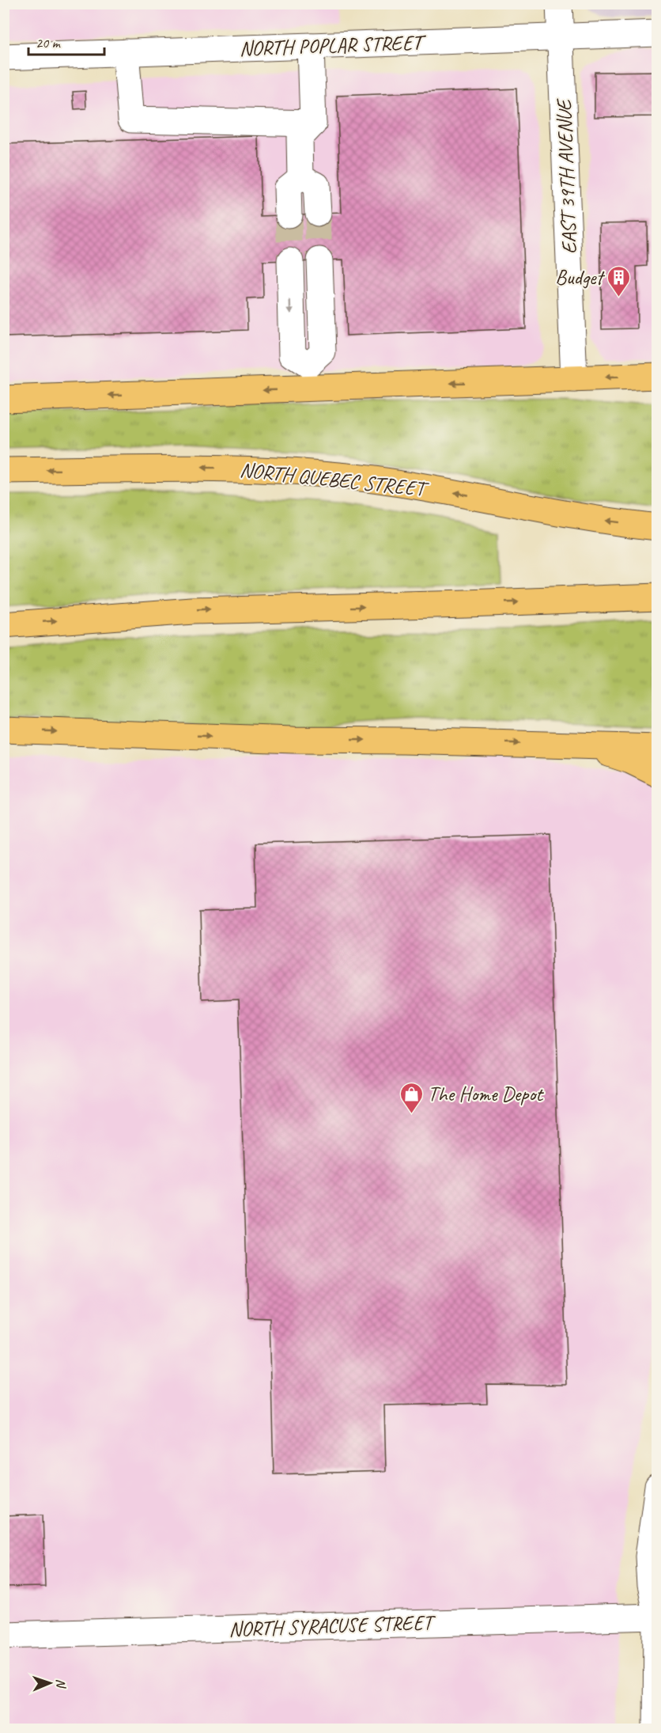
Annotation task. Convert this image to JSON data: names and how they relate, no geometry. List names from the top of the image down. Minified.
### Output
{"streets":{"main road":["NORTH QUEBEC STREET"],"street":["NORTH POPLAR STREET","EAST 39TH AVENUE","NORTH SYRACUSE STREET"]},"crossings":[["NORTH POPLAR STREET","EAST 39TH AVENUE"]],"places":{"building":["Budget"],"shop":["The Home Depot"]},"scale_bar":"20 m","north":"right"}
